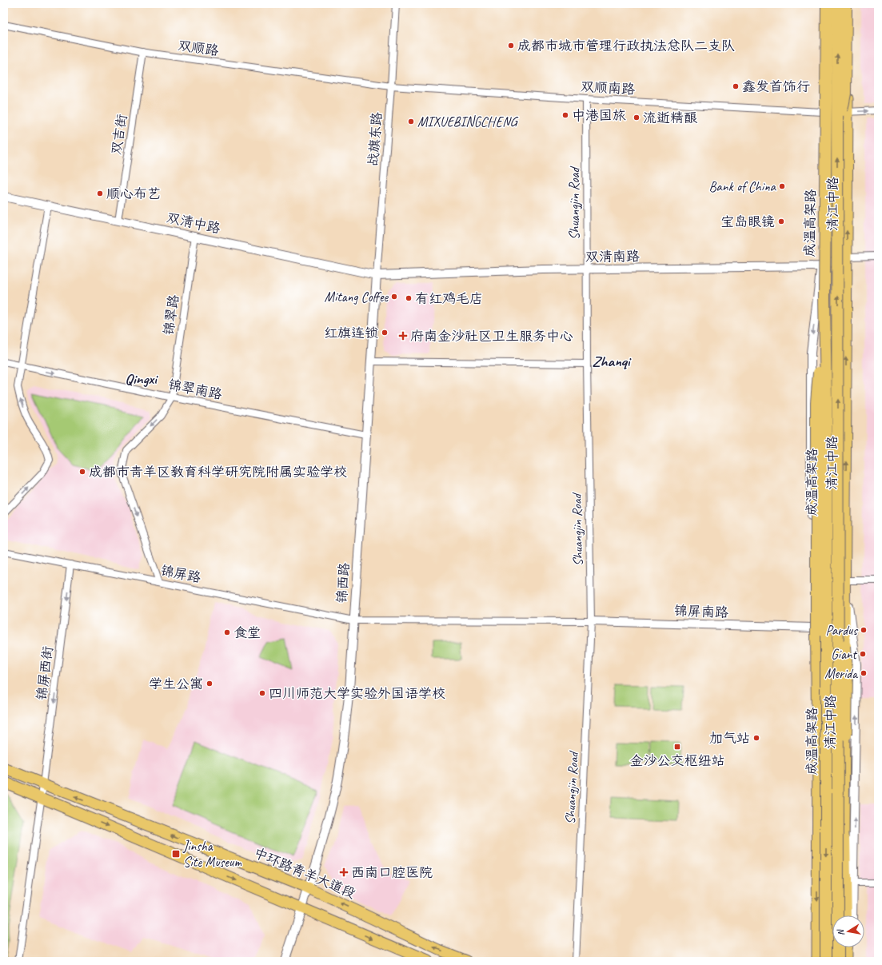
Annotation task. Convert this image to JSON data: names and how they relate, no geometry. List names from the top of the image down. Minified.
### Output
{"streets":{"highway":["成温高架路"],"main road":["清江中路","中环路青羊大道段"],"street":["双顺路","双顺南路","双吉街","战旗东路","Shuangjin Road","双清中路","双清南路","锦翠路","锦翠南路","锦屏路","锦西路","锦屏南路","锦屏西街"]},"crossings":[["双顺路","双顺南路"],["双顺路","双吉街"],["双顺路","战旗东路"],["双顺南路","战旗东路"],["双顺南路","Shuangjin Road"],["双顺南路","清江中路"],["双吉街","双清中路"],["战旗东路","双清中路"],["战旗东路","双清南路"],["战旗东路","锦西路"],["Shuangjin Road","双清南路"],["Shuangjin Road","锦屏路"],["Shuangjin Road","锦屏南路"],["清江中路","成温高架路"],["清江中路","双清南路"],["清江中路","锦屏南路"],["双清中路","双清南路"],["双清中路","锦翠路"],["双清中路","锦西路"],["双清南路","锦西路"],["锦翠路","锦翠南路"],["锦翠南路","锦西路"],["锦屏路","锦西路"],["锦屏路","锦屏南路"],["锦屏路","锦屏西街"],["锦西路","中环路青羊大道段"],["锦屏西街","中环路青羊大道段"]],"one_way":["锦翠南路","锦屏西街"],"districts":["Zhanqi","Qingxi"],"places":{"other":["成都市城市管理行政执法总队二支队","鑫发首饰行","中港国旅","流逝精酿","MIXUEBINGCHENG","Bank of China","顺心布艺","宝岛眼镜","Mitang Coffee","有红鸡毛店","红旗连锁","成都市青羊区教育科学研究院附属实验学校","Pardus","食堂","Giant","Merida","学生公寓","四川师范大学实验外国语学校","加气站"],"health":["府南金沙社区卫生服务中心","西南口腔医院"],"transit":["金沙公交枢纽站","Jinsha Site Museum"]},"north":"left"}
